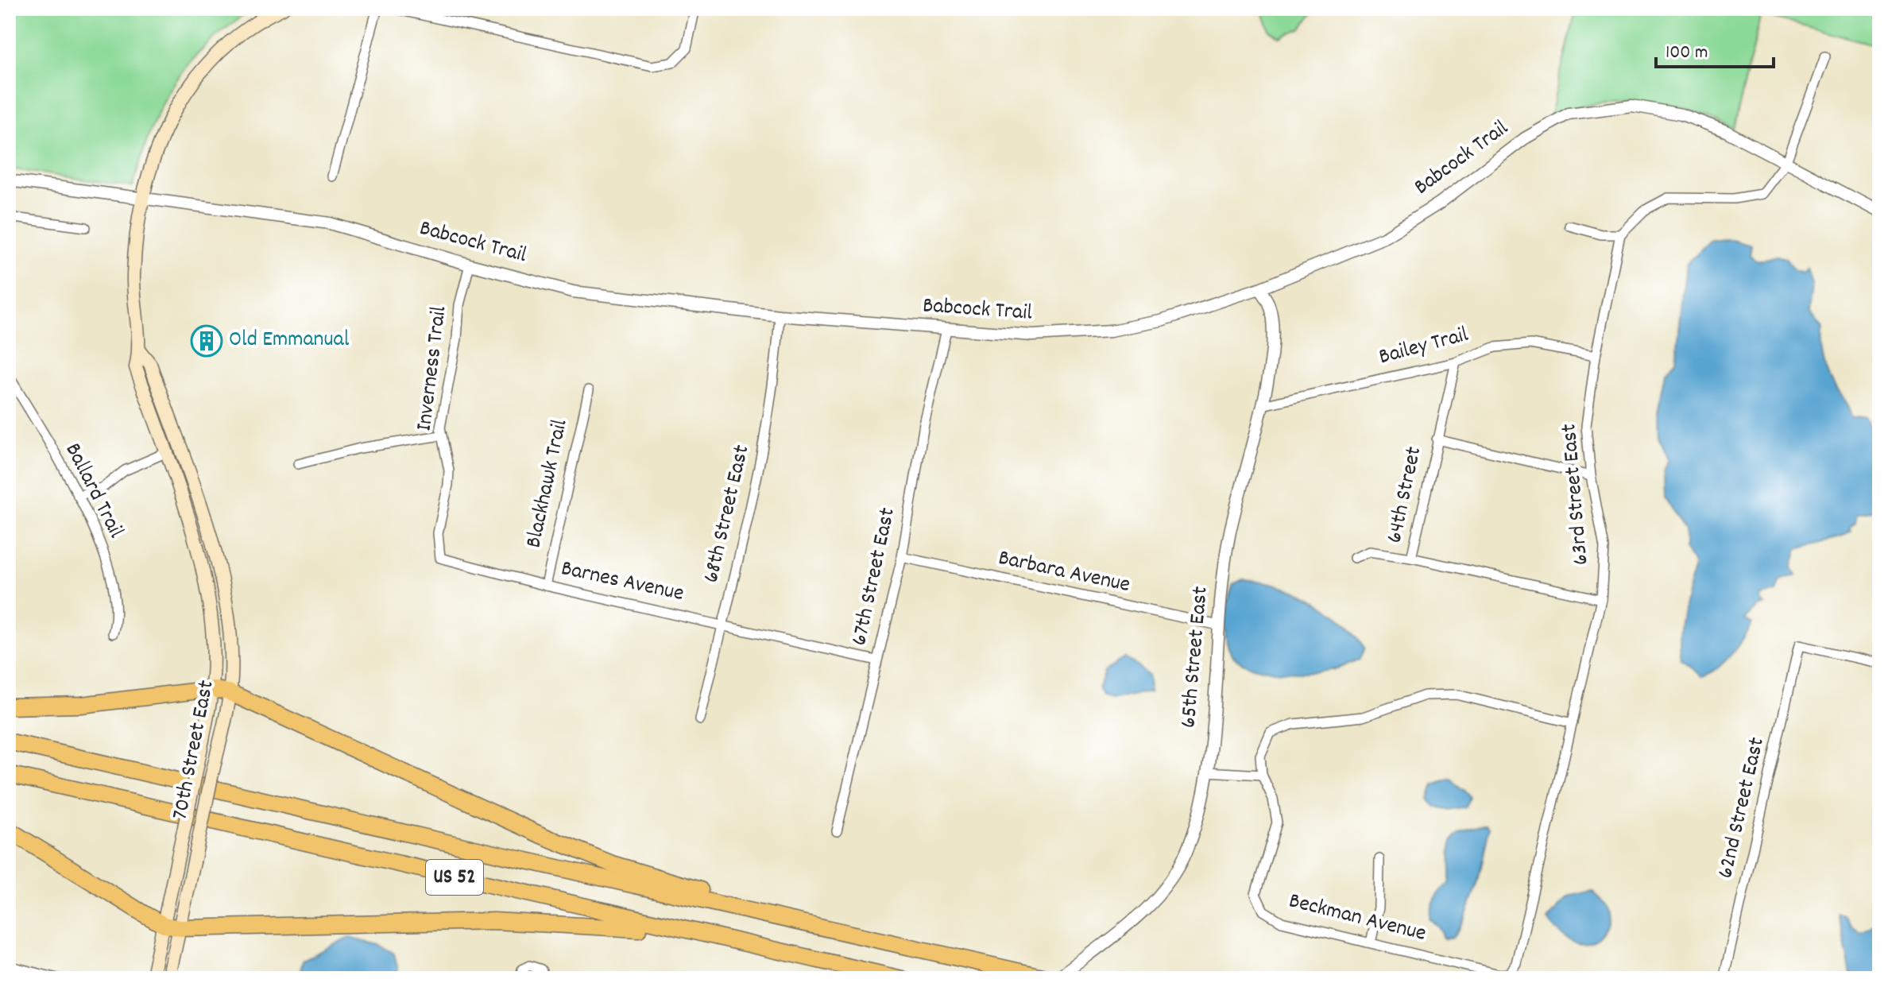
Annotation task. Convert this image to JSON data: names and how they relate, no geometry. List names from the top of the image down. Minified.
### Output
{"streets":{"highway":["US 52"],"main road":["70th Street East"],"street":["Babcock Trail","Bailey Trail","Inverness Trail","Blackhawk Trail","Ballard Trail","63rd Street East","64th Street","68th Street East","Barbara Avenue","67th Street East","Barnes Avenue","65th Street East","62nd Street East","Beckman Avenue"]},"crossings":[["Babcock Trail","Inverness Trail"],["Babcock Trail","68th Street East"],["Babcock Trail","67th Street East"],["Babcock Trail","65th Street East"],["Babcock Trail","70th Street East"],["Bailey Trail","63rd Street East"],["Bailey Trail","64th Street"],["Bailey Trail","65th Street East"],["Inverness Trail","Blackhawk Trail"],["Inverness Trail","Barnes Avenue"],["Blackhawk Trail","Barnes Avenue"],["63rd Street East","Beckman Avenue"],["68th Street East","Barnes Avenue"],["Barbara Avenue","67th Street East"],["Barbara Avenue","65th Street East"],["67th Street East","Barnes Avenue"]],"places":{"building":["Old Emmanual"]},"scale_bar":"100 m"}
